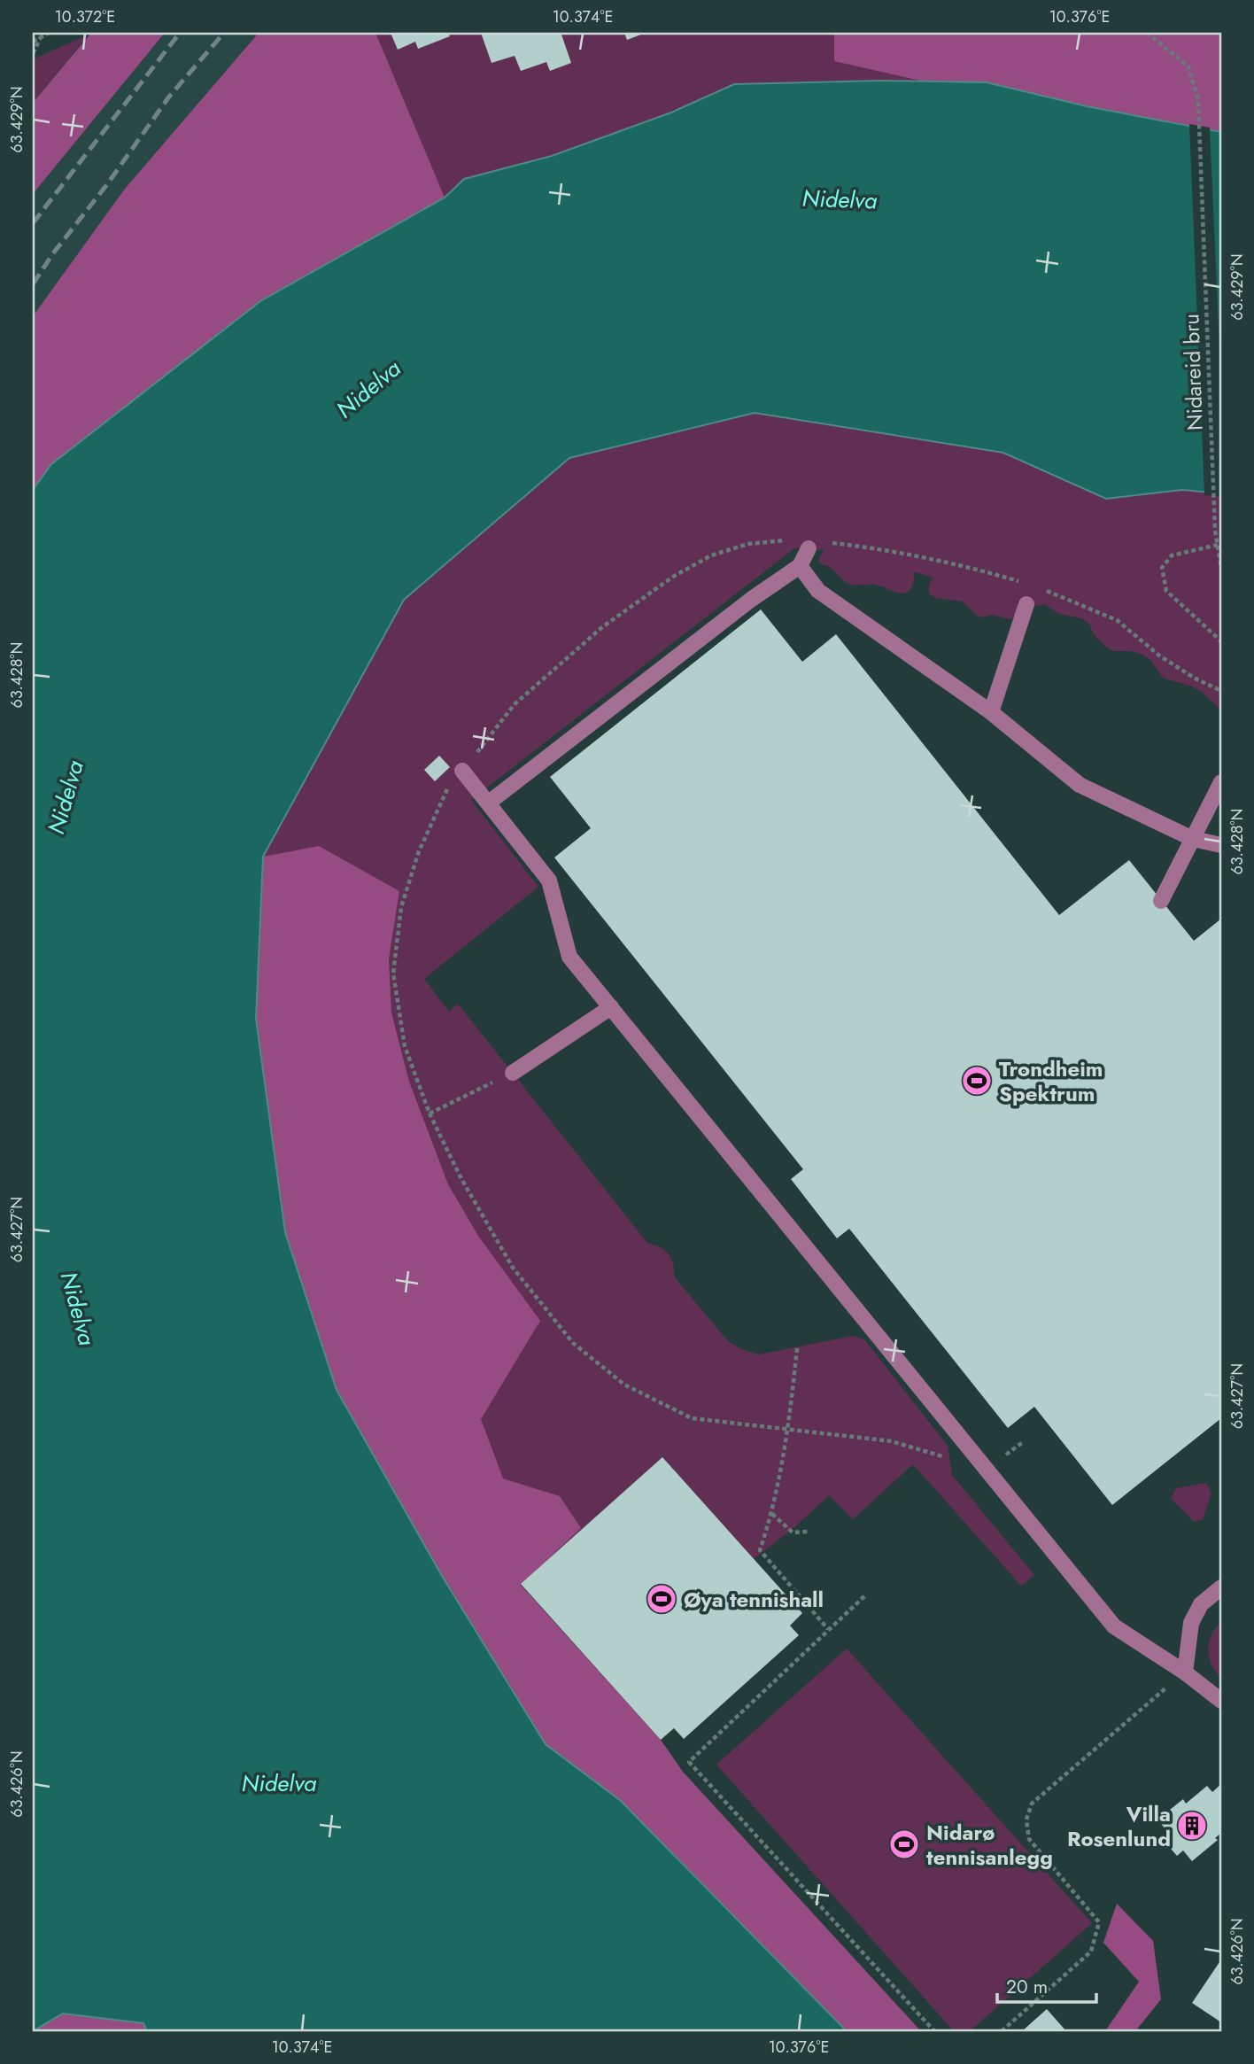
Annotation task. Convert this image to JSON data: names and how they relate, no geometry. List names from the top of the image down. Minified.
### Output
{"streets":{"path":["Nidareid bru"]},"water":["Nidelva"],"places":{"sports":["Trondheim Spektrum","Øya tennishall","Nidarø tennisanlegg"],"building":["Villa Rosenlund"]},"scale_bar":"20 m","coordinates":["10.372°E","10.374°E","10.376°E","63.429°N","63.428°N","63.427°N","63.426°N"]}
